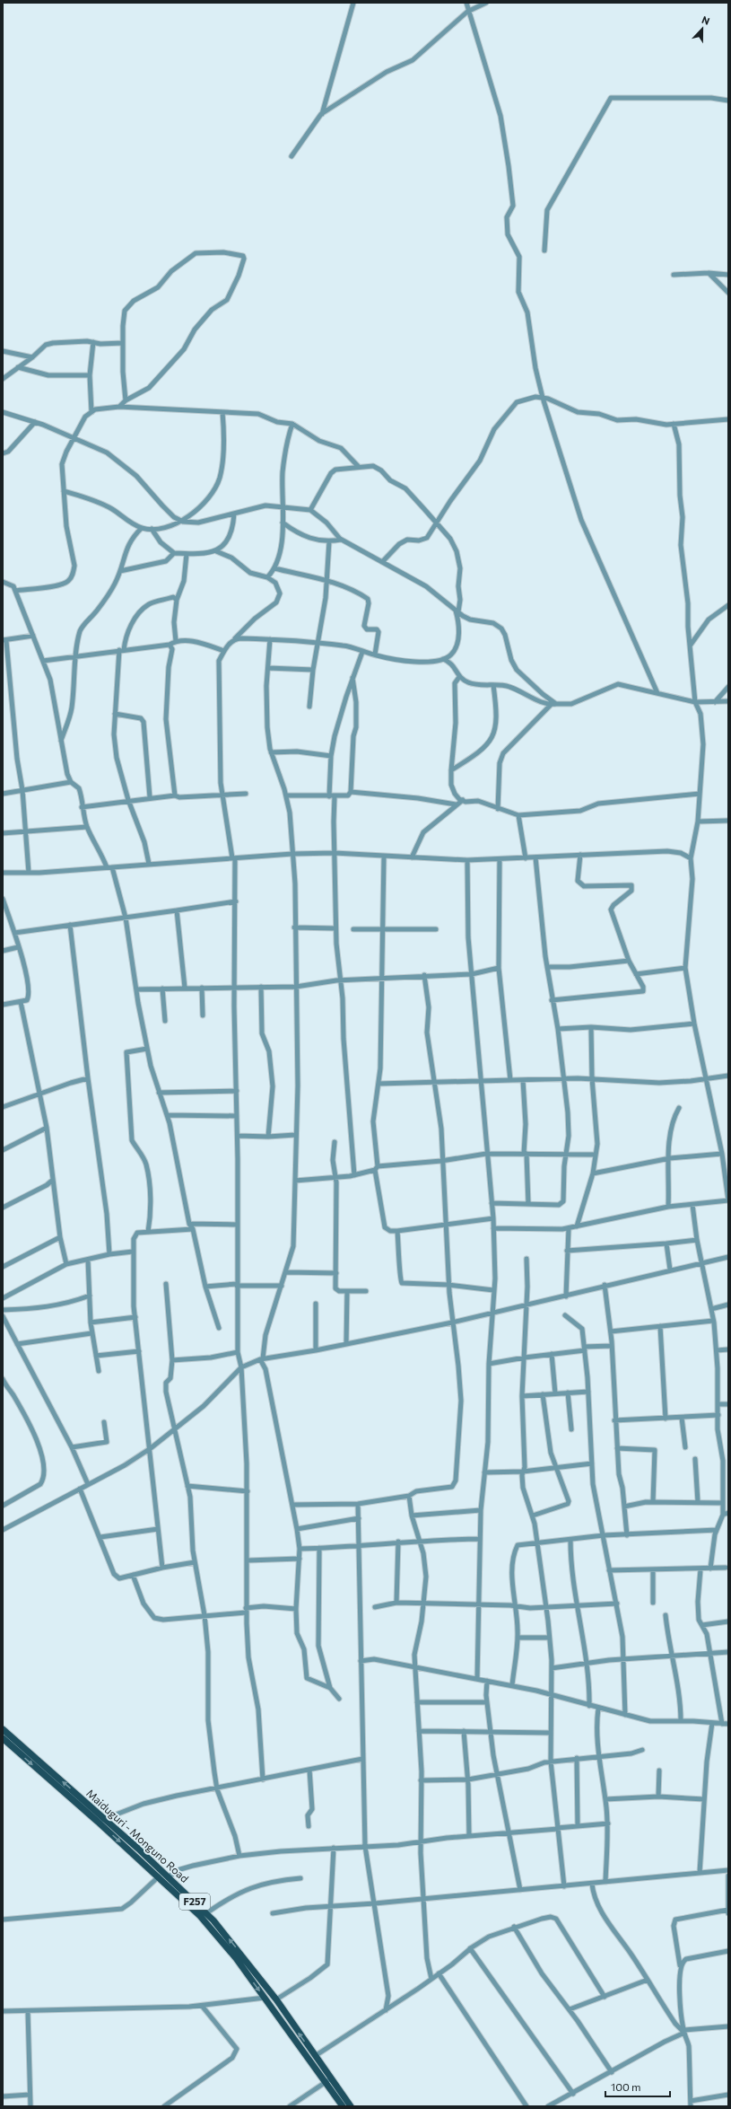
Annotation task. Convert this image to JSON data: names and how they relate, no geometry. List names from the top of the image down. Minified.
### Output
{"streets":{"main road":["Maiduguri - Monguno Road","F257"]},"scale_bar":"100 m","north":"top"}
